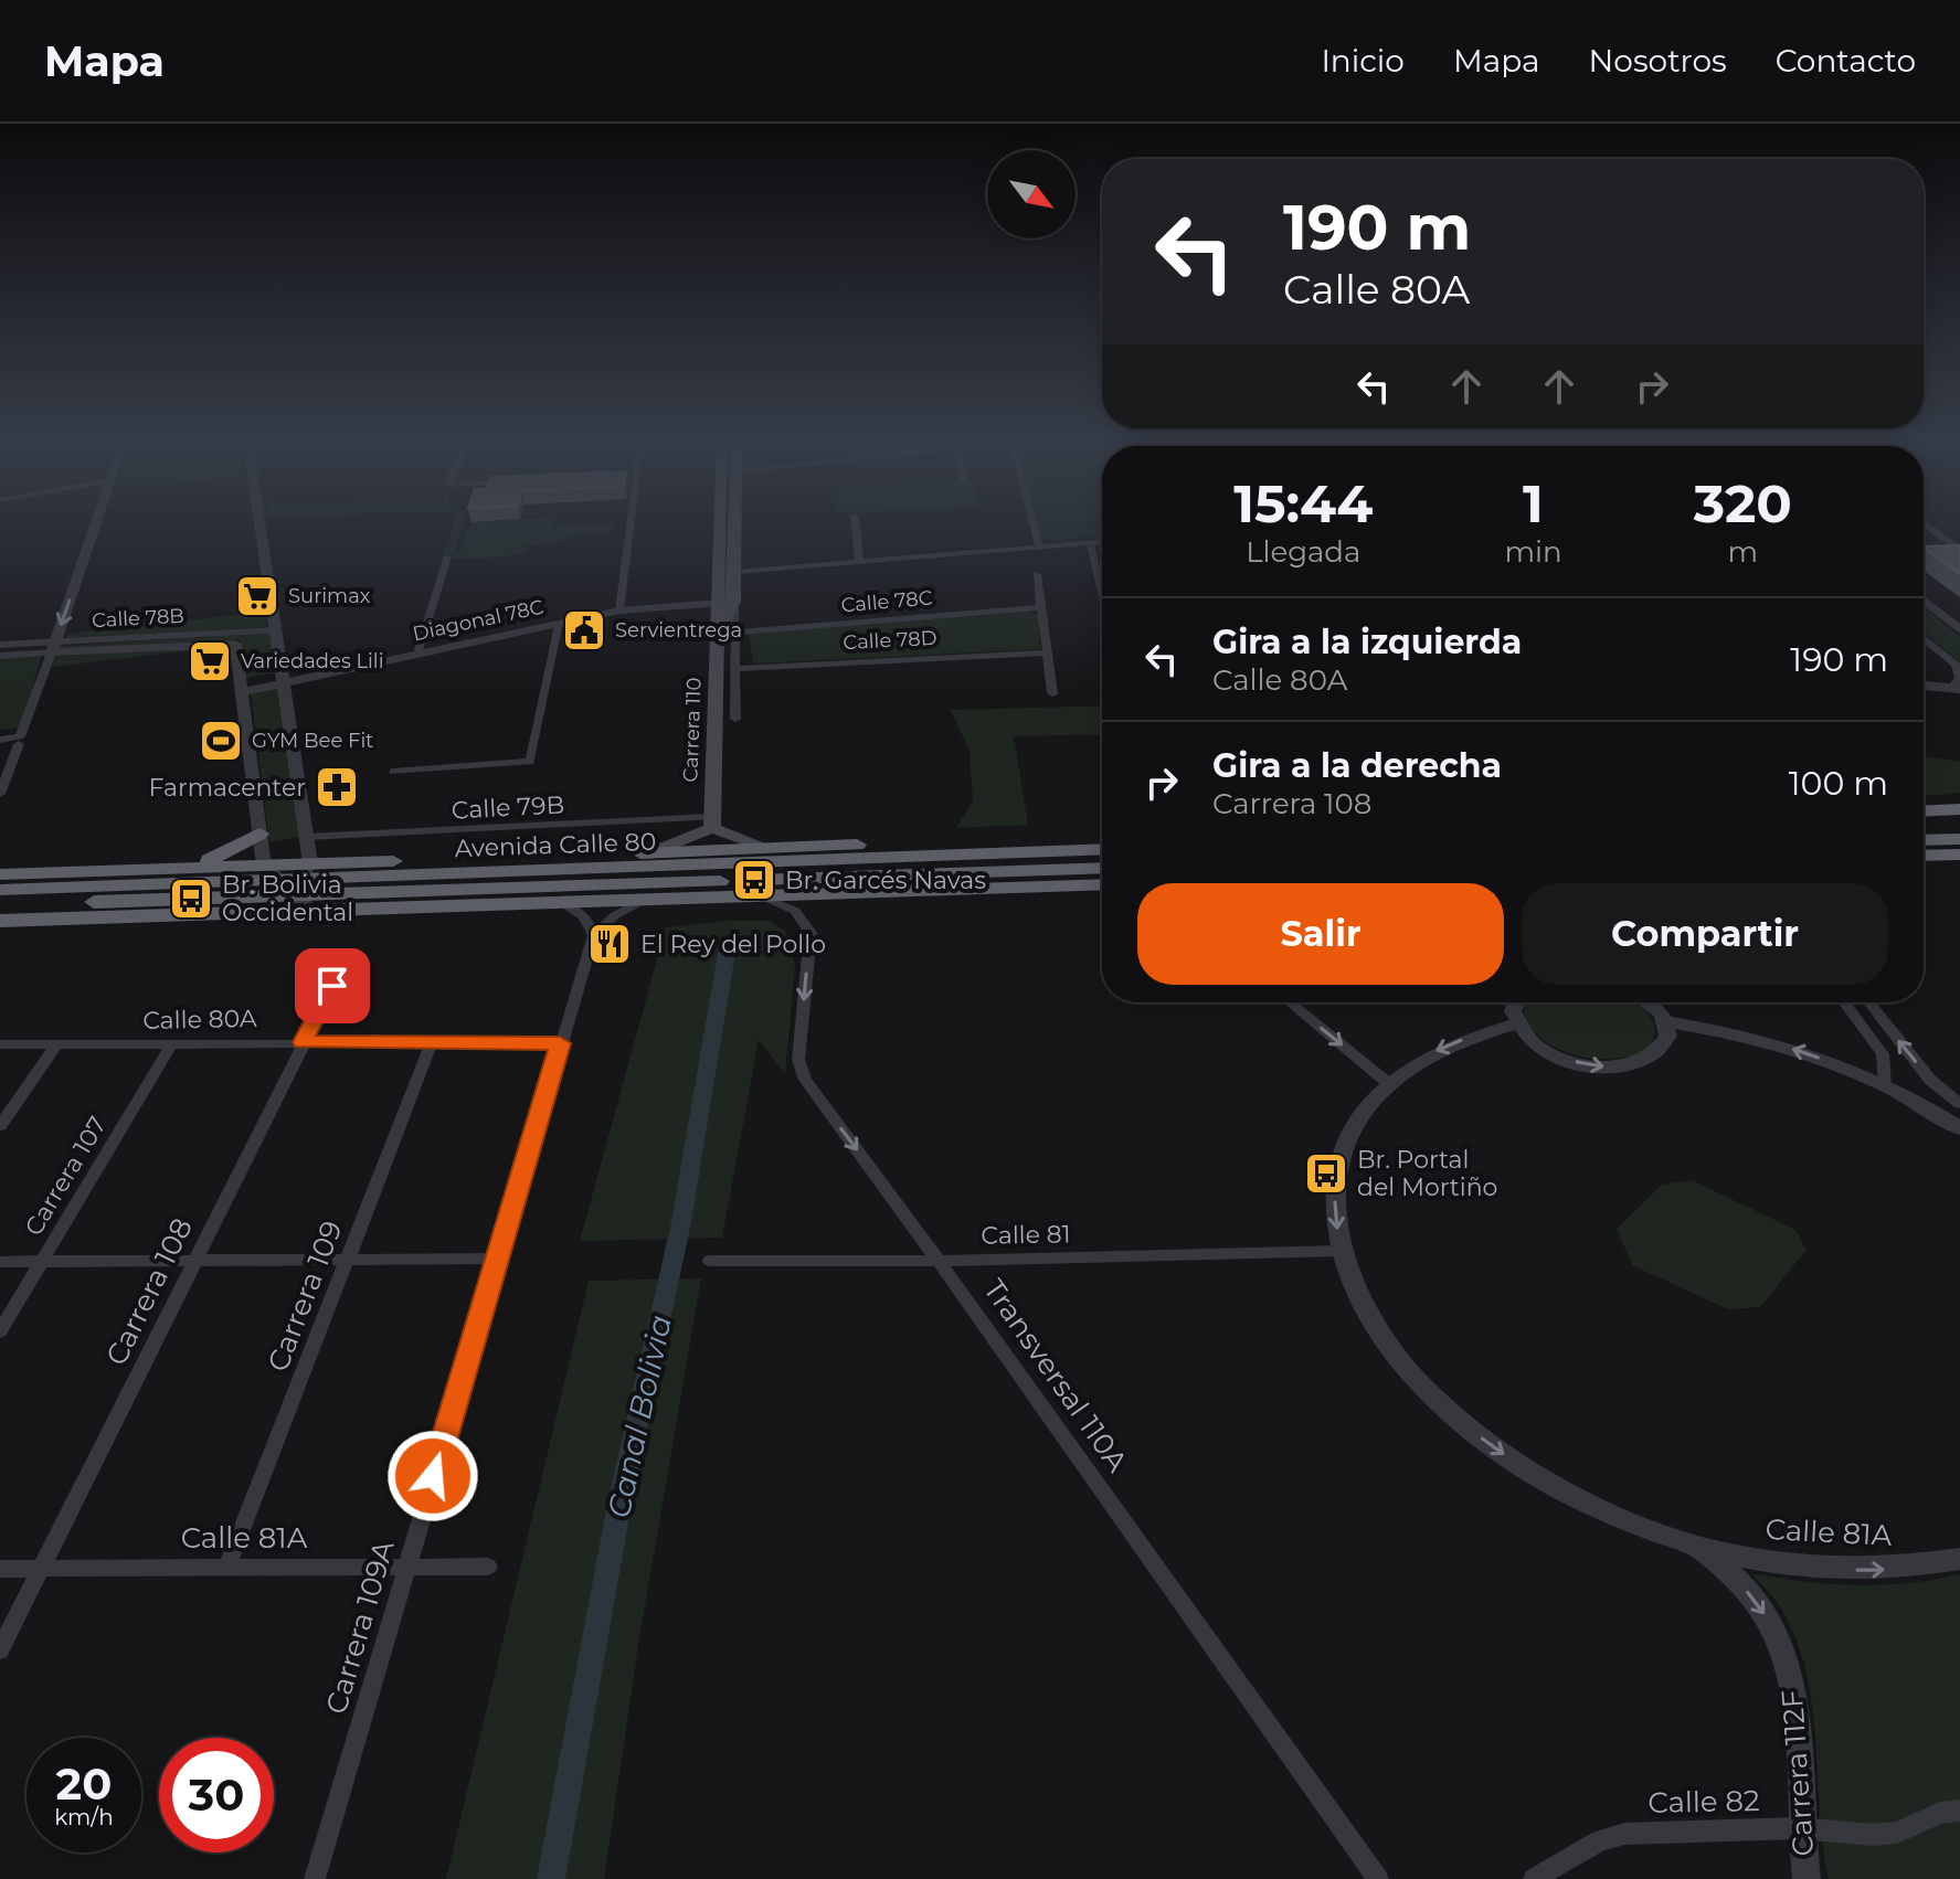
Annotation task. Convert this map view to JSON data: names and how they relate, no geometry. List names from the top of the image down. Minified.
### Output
{"streets":{"highway":["Avenida Calle 80"],"main road":["Carrera 110"],"street":["Calle 78C","Calle 78B","Diagonal 78C","Calle 78D","Calle 79B","Calle 80A","Carrera 107","Calle 81","Carrera 108","Carrera 109","Transversal 110A","Calle 81A","Carrera 109A","Carrera 112F","Calle 82"]},"crossings":[["Calle 78C","Carrera 110"],["Calle 78B","Diagonal 78C"],["Calle 78D","Carrera 110"],["Carrera 110","Calle 79B"],["Calle 80A","Carrera 107"],["Calle 80A","Carrera 108"],["Calle 80A","Carrera 109"],["Calle 80A","Carrera 109A"],["Calle 81","Transversal 110A"],["Calle 81","Calle 81A"],["Carrera 108","Calle 81A"],["Carrera 109","Calle 81A"],["Calle 81A","Carrera 109A"],["Calle 81A","Carrera 112F"],["Carrera 112F","Calle 82"]],"one_way":["Carrera 112F"],"water":["Canal Bolivia"],"places":{"supermarket":["Surimax","Variedades Lili"],"public building":["Servientrega"],"sports":["GYM Bee Fit"],"pharmacy":["Farmacenter"],"bus stop":["Br. Garcés Navas","Br. Bolivia Occidental","Br. Portal del Mortiño"],"restaurant":["El Rey del Pollo"]},"north":"bottom right","page":{"header":"Mapa","nav":["Inicio","Mapa","Nosotros","Contacto"],"turn":["190 m","Calle 80A"],"eta":["15:44","Llegada","1","min","320","m"],"list":[{"name":"Gira a la izquierda","note":"Calle 80A","value":"190 m"},{"name":"Gira a la derecha","note":"Carrera 108","value":"100 m"}],"buttons":["Salir","Compartir"],"speed":"20 km/h","limit":"30"}}
